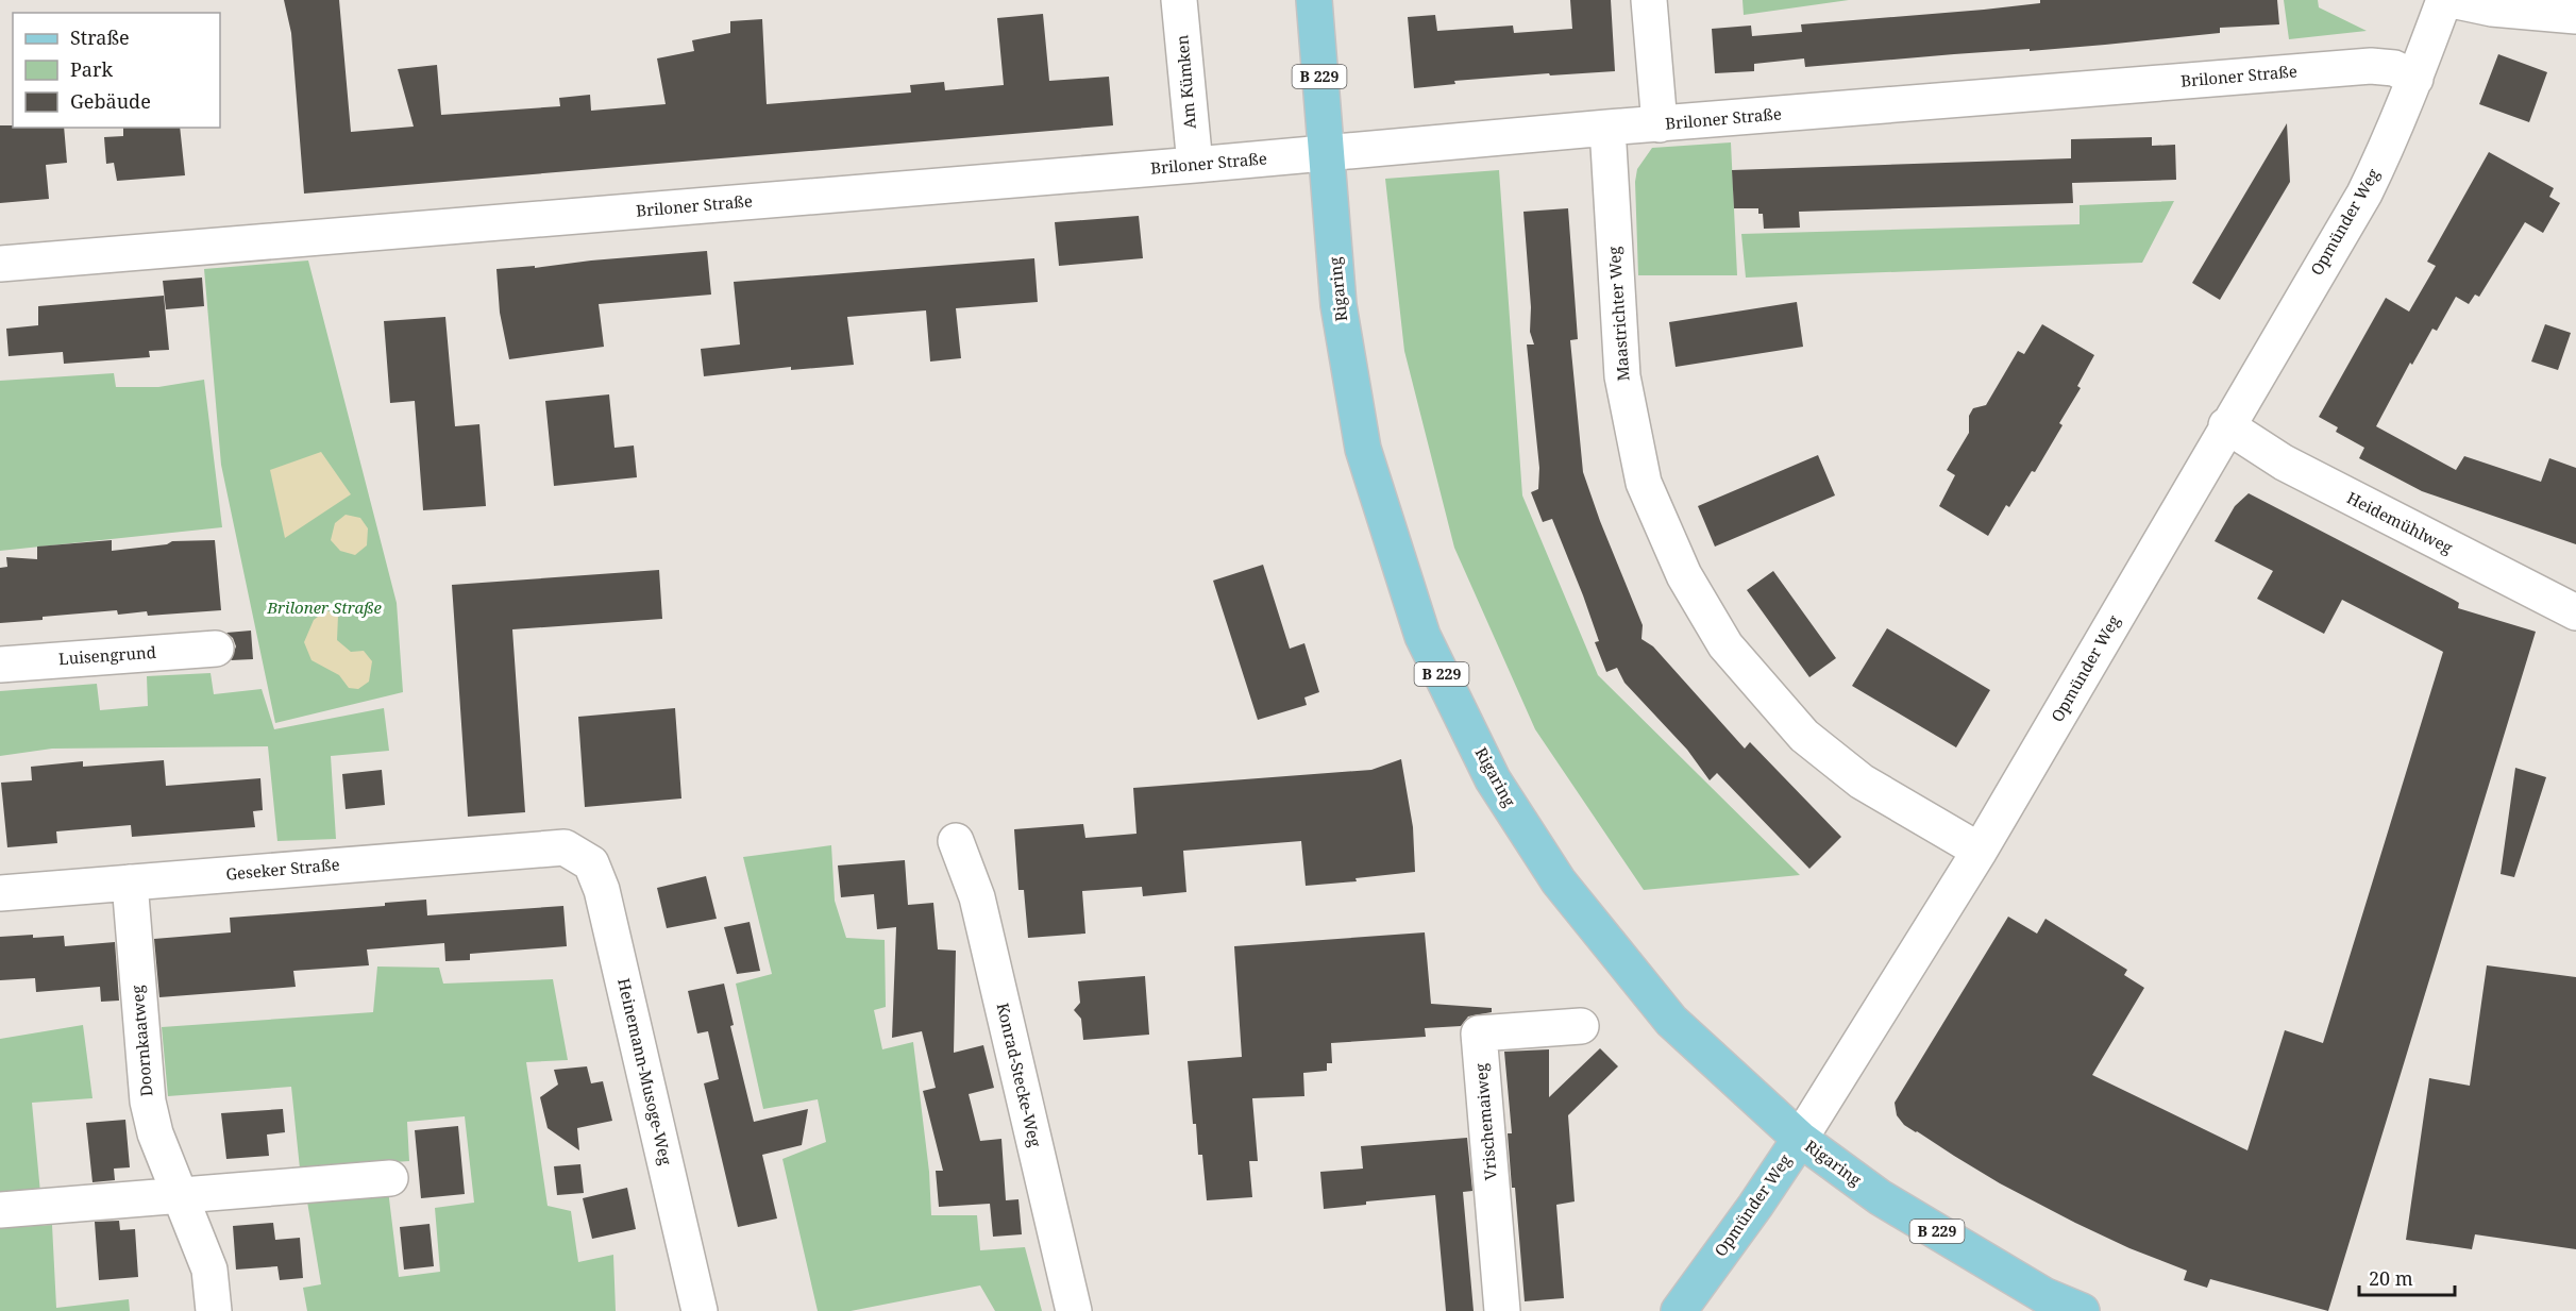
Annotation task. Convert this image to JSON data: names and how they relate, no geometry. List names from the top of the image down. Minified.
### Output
{"streets":{"main road":["B 229","Opmünder Weg","Rigaring"],"street":["Briloner Straße","Am Kümken","Maastrichter Weg","Heidemühlweg","Luisengrund","Geseker Straße","Doornkaatweg","Heinemann-Musoge-Weg","Konrad-Stecke-Weg","Vrischemaiweg"]},"crossings":[["Briloner Straße","Am Kümken"],["Briloner Straße","Opmünder Weg"],["Briloner Straße","Rigaring"],["Briloner Straße","Maastrichter Weg"],["Opmünder Weg","Rigaring"],["Opmünder Weg","Maastrichter Weg"],["Opmünder Weg","Heidemühlweg"],["Geseker Straße","Doornkaatweg"],["Geseker Straße","Heinemann-Musoge-Weg"]],"parks":["Briloner Straße"],"legend":["Straße","Park","Gebäude"],"scale_bar":"20 m"}
